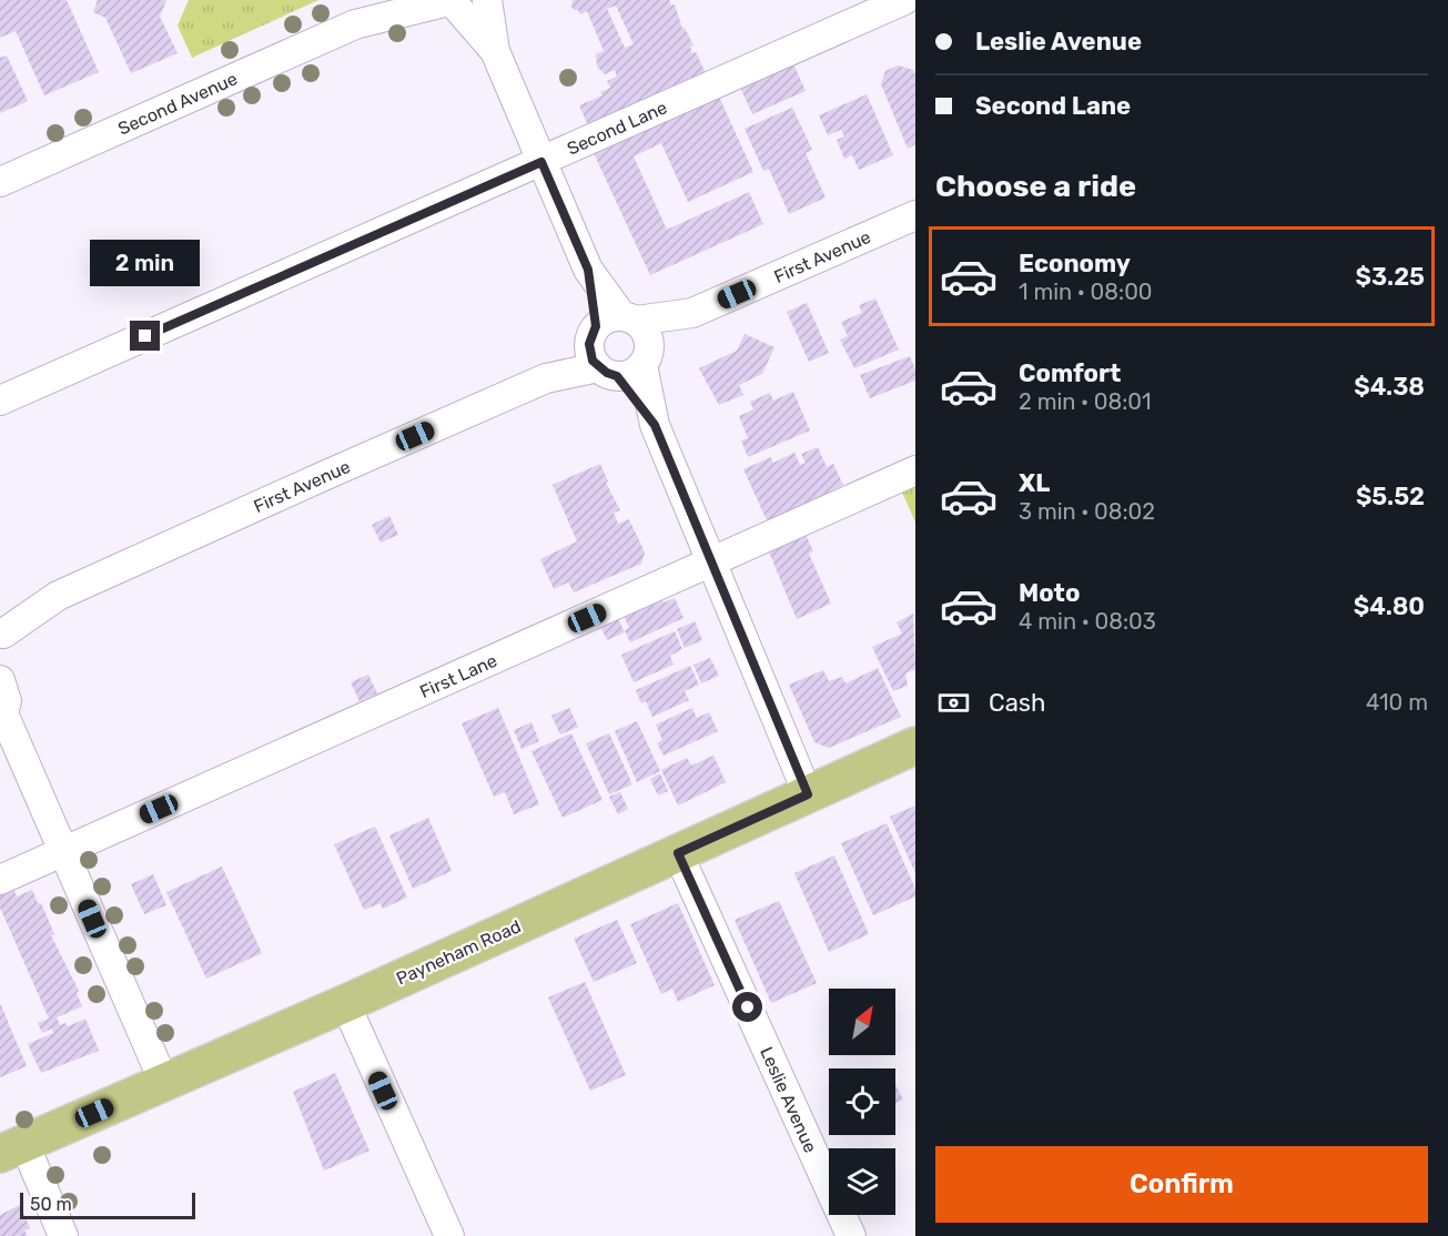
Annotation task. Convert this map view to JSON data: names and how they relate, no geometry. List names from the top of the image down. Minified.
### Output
{"streets":{"main road":["Payneham Road"],"street":["Second Avenue","Second Lane","First Avenue","First Lane","Leslie Avenue"]},"crossings":[["Payneham Road","Leslie Avenue"]],"scale_bar":"50 m","north":"top right","page":{"banner":["Leslie Avenue","Second Lane"],"heading":"Choose a ride","list":[{"name":"Economy","note":"1 min · 08:00","value":"$3.25"},{"name":"Comfort","note":"2 min · 08:01","value":"$4.38"},{"name":"XL","note":"3 min · 08:02","value":"$5.52"},{"name":"Moto","note":"4 min · 08:03","value":"$4.80"}],"bubble":"2 min","pay":["Cash","410 m"],"buttons":"Confirm","scale":"50 m"}}
